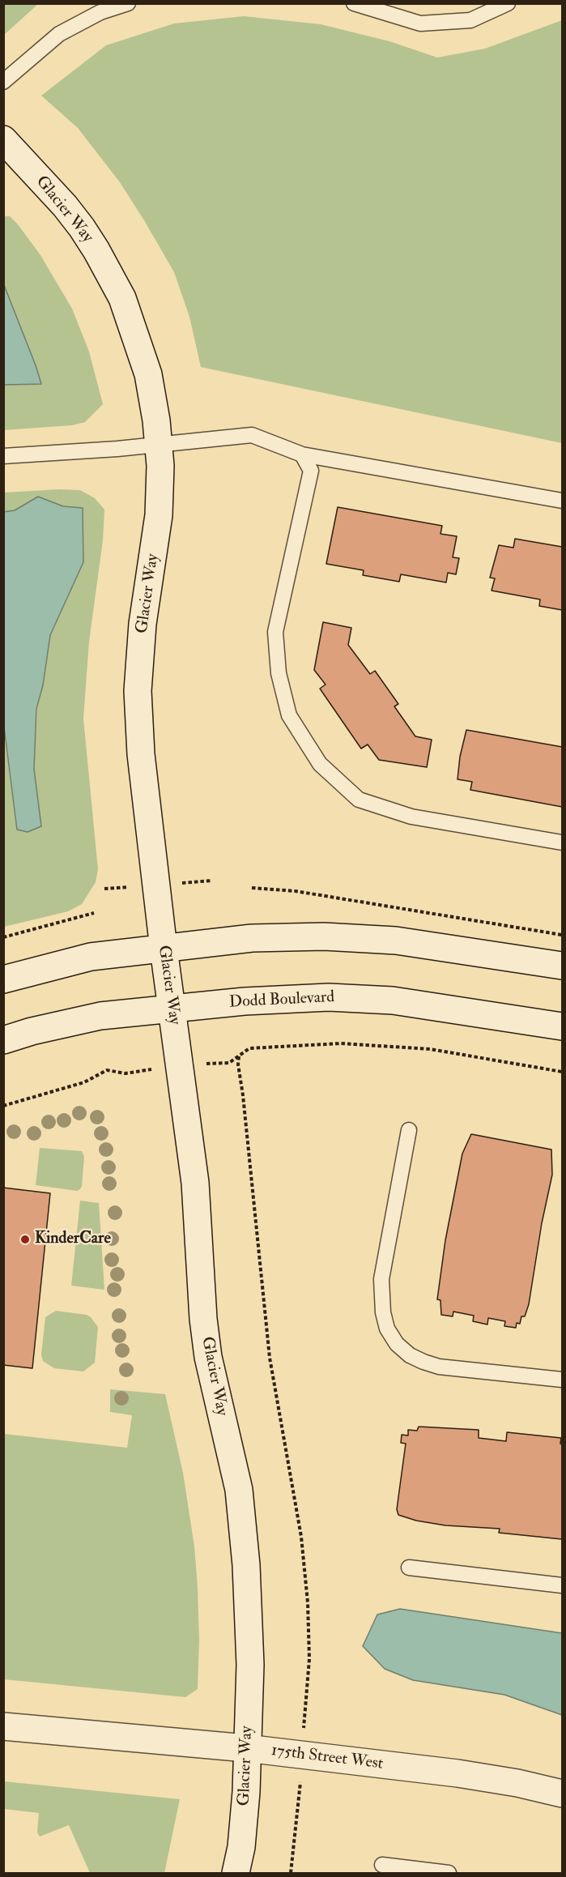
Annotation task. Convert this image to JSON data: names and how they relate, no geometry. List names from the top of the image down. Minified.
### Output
{"streets":{"street":["Glacier Way","Dodd Boulevard","175th Street West"]},"crossings":[["Glacier Way","Dodd Boulevard"],["Glacier Way","175th Street West"]],"places":["KinderCare"]}
